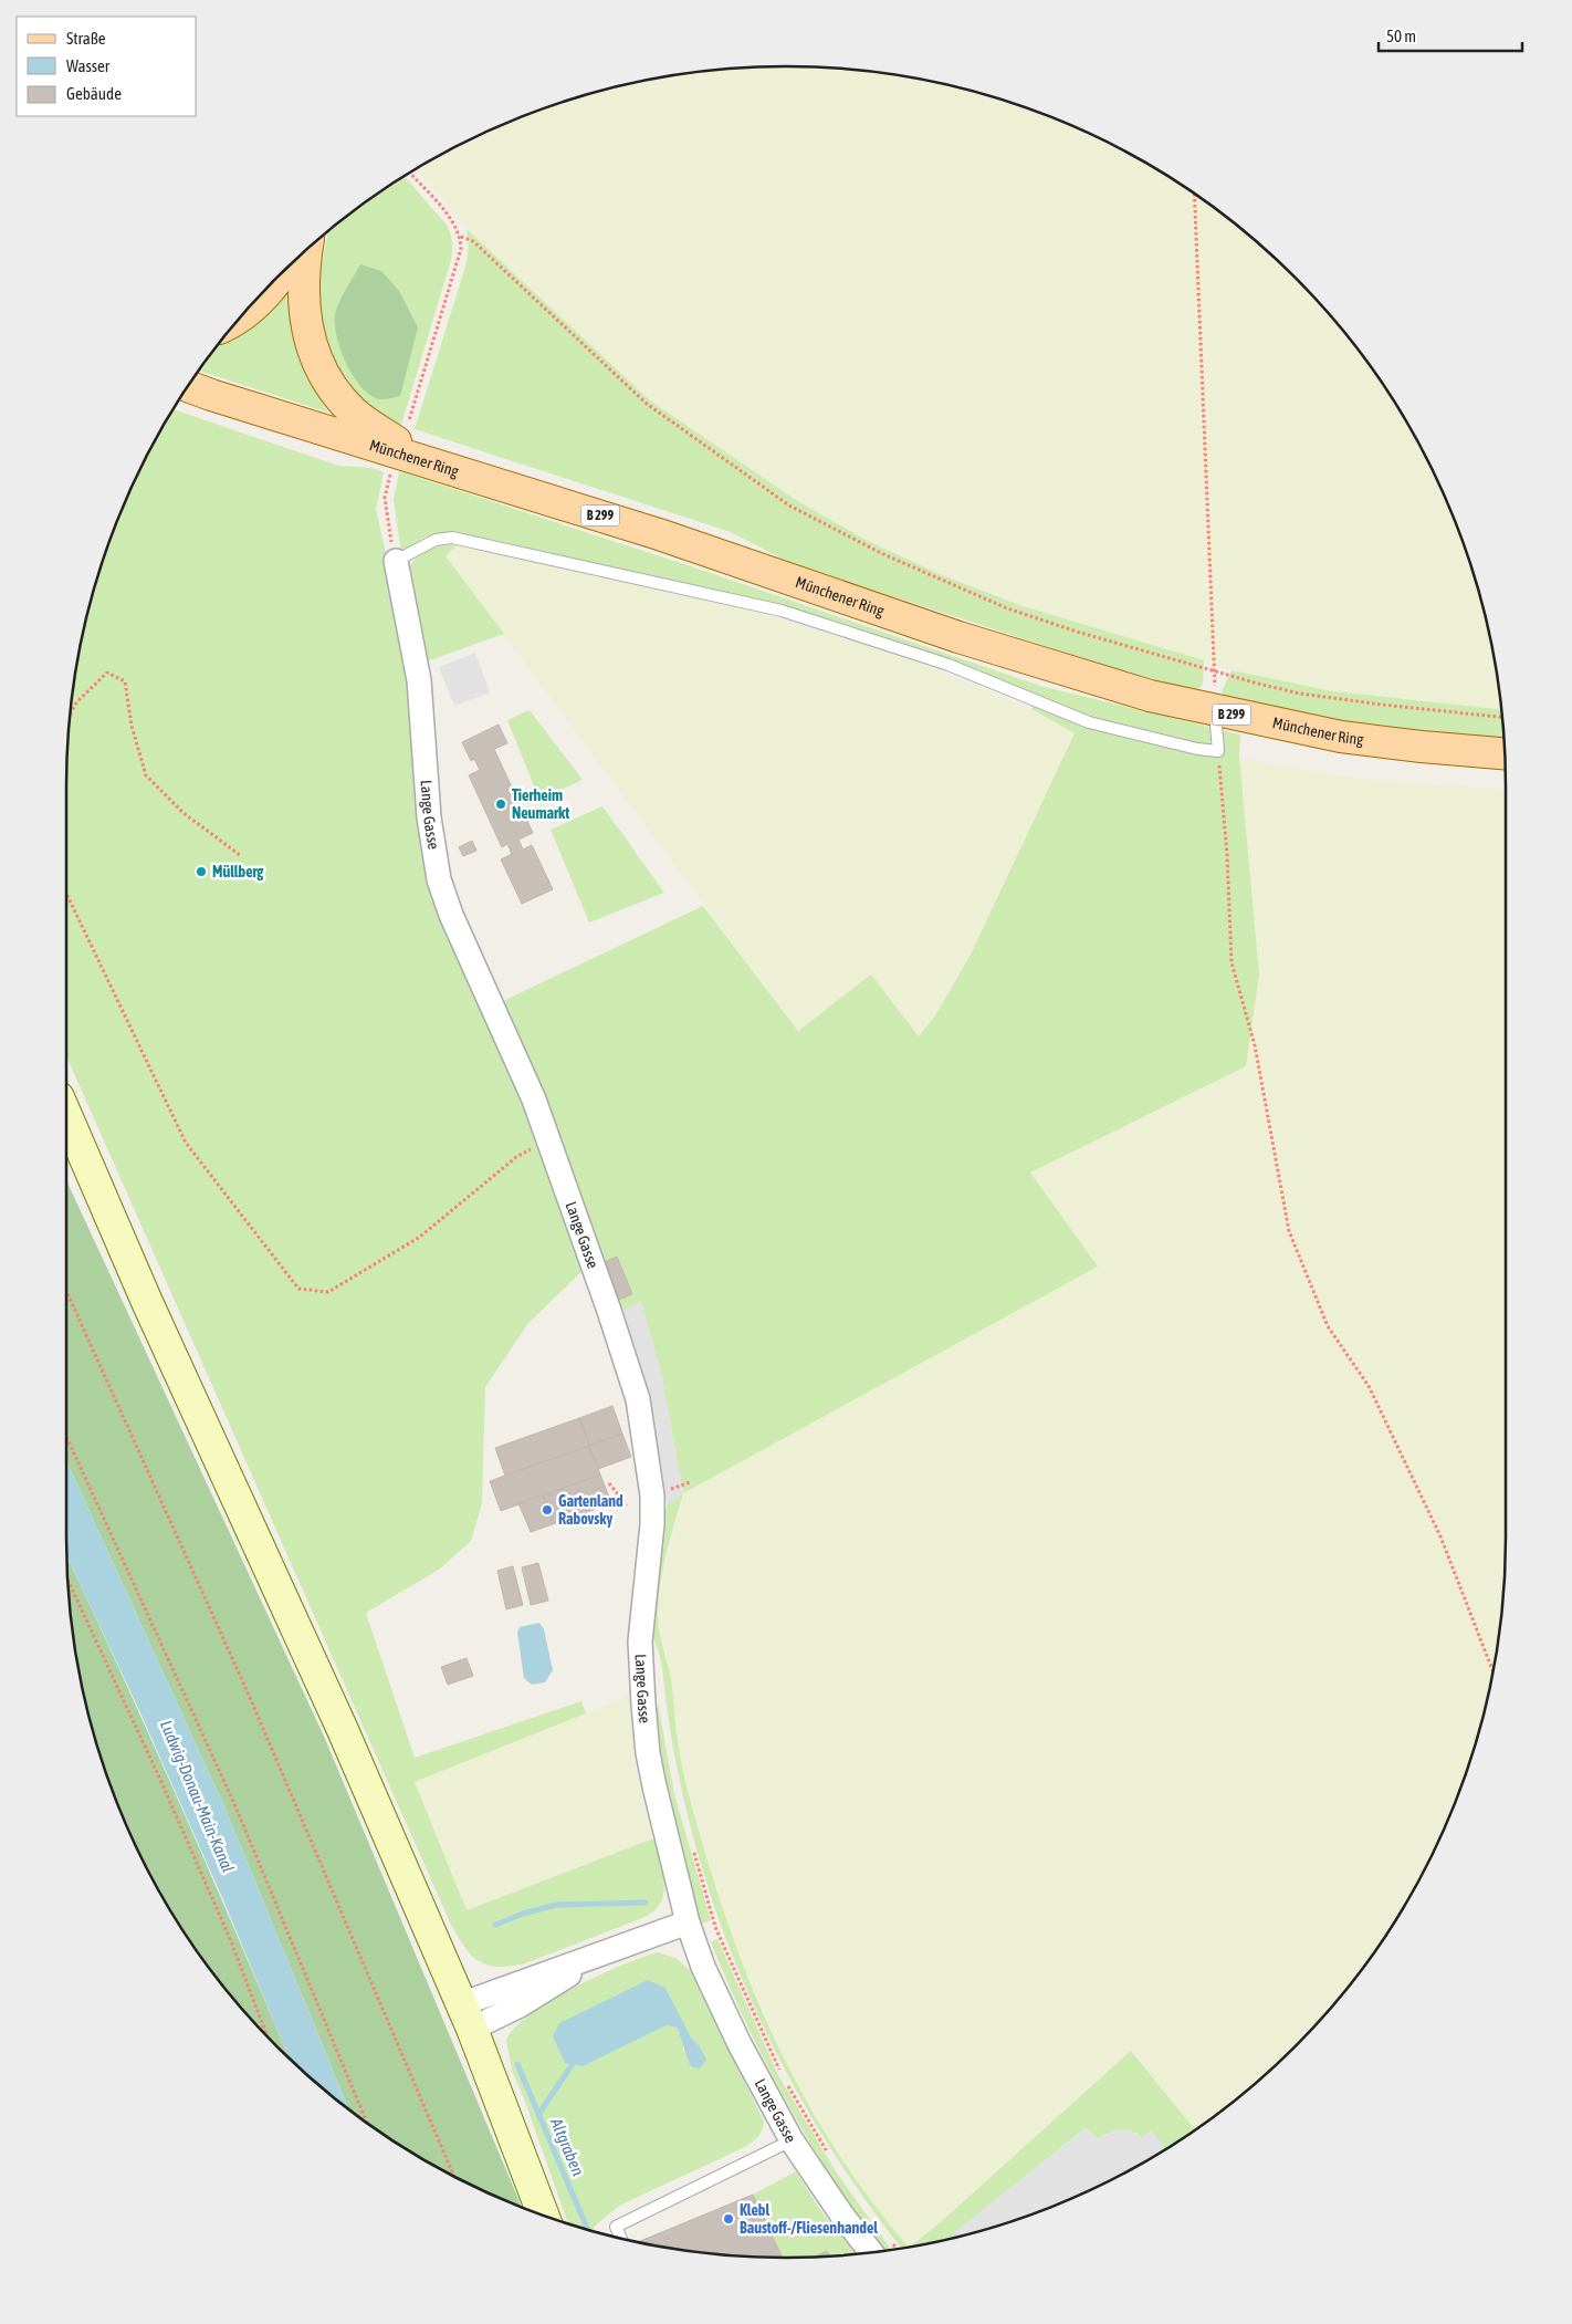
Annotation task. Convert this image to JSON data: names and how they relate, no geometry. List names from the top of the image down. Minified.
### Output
{"streets":{"main road":["Münchener Ring","B 299"],"street":["Lange Gasse"]},"water":["Ludwig-Donau-Main-Kanal","Altgraben"],"places":["Tierheim Neumarkt","Müllberg","Gartenland Rabovsky","Klebl Baustoff-/Fliesenhandel"],"legend":["Straße","Wasser","Gebäude"],"scale_bar":"50 m"}
